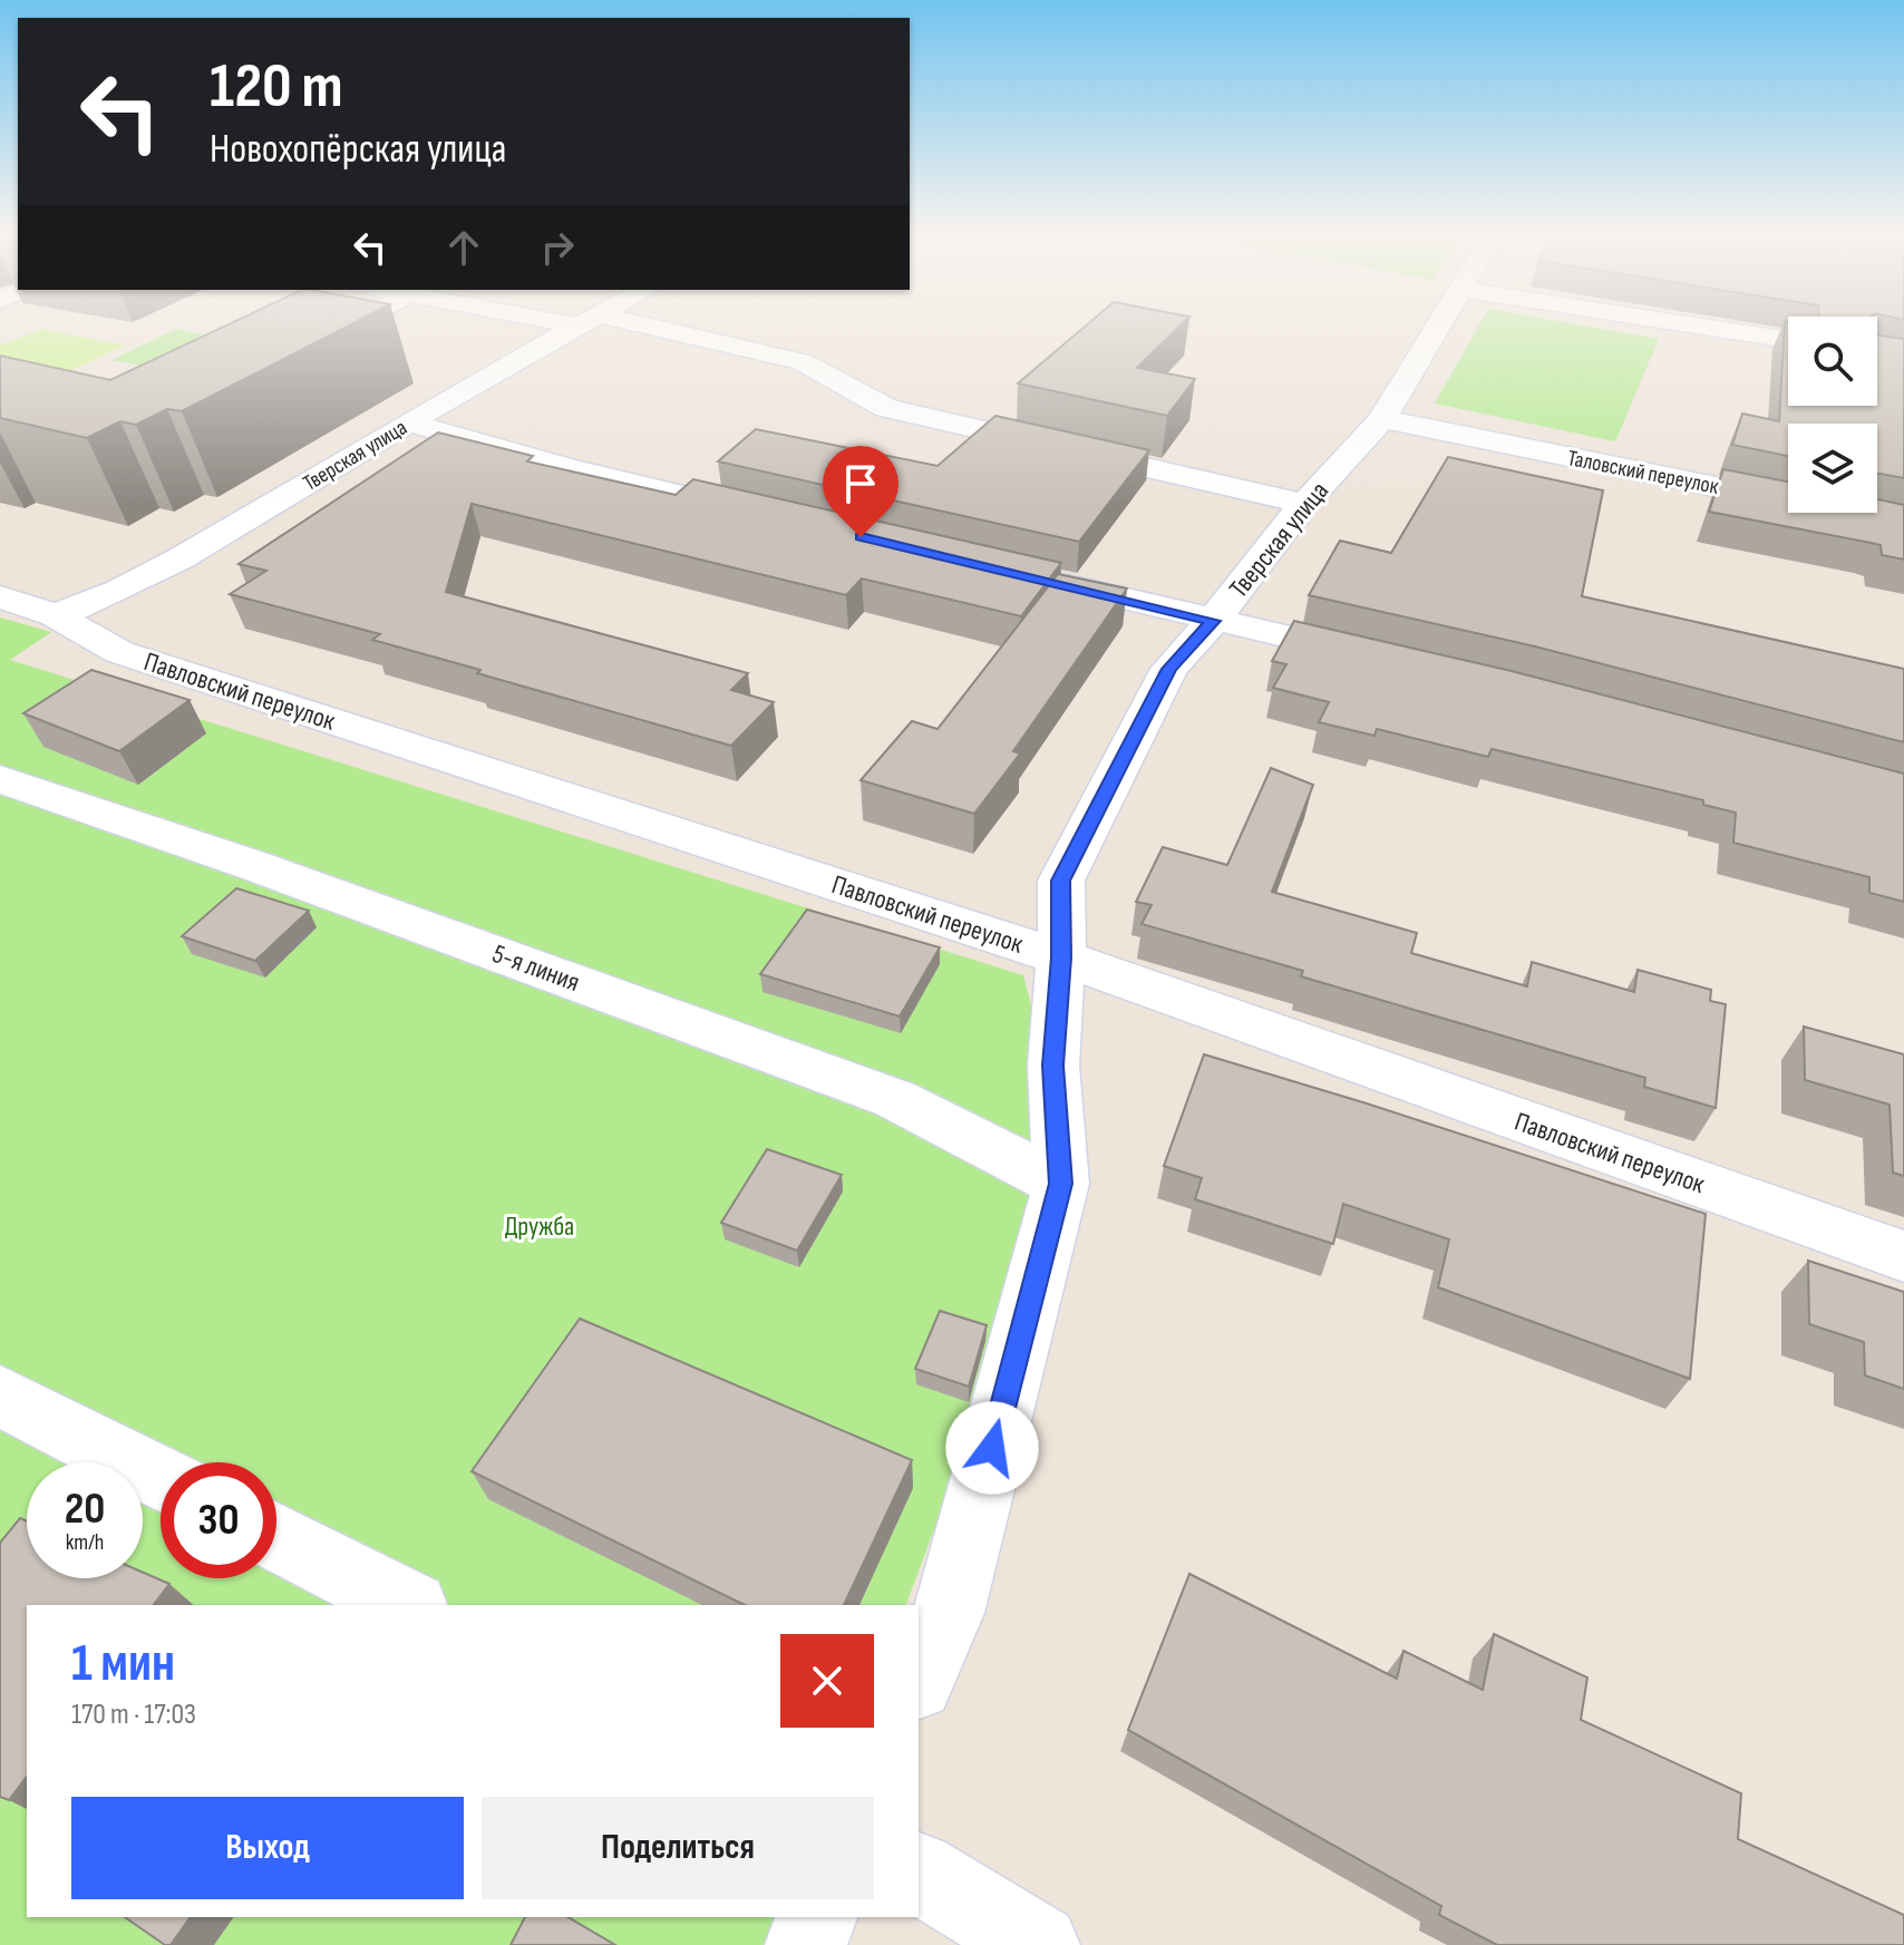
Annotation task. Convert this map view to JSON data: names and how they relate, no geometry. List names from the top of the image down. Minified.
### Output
{"streets":{"street":["Тверская улица","Таловский переулок","Павловский переулок","5-я линия"]},"crossings":[["Тверская улица","Таловский переулок"],["Тверская улица","Павловский переулок"],["Тверская улица","5-я линия"]],"parks":["Дружба"],"page":{"turn":["120 m","Новохопёрская улица"],"speed":"20 km/h","limit":"30","heading":["1 мин","170 m · 17:03"],"buttons":["Выход","Поделиться"]}}
